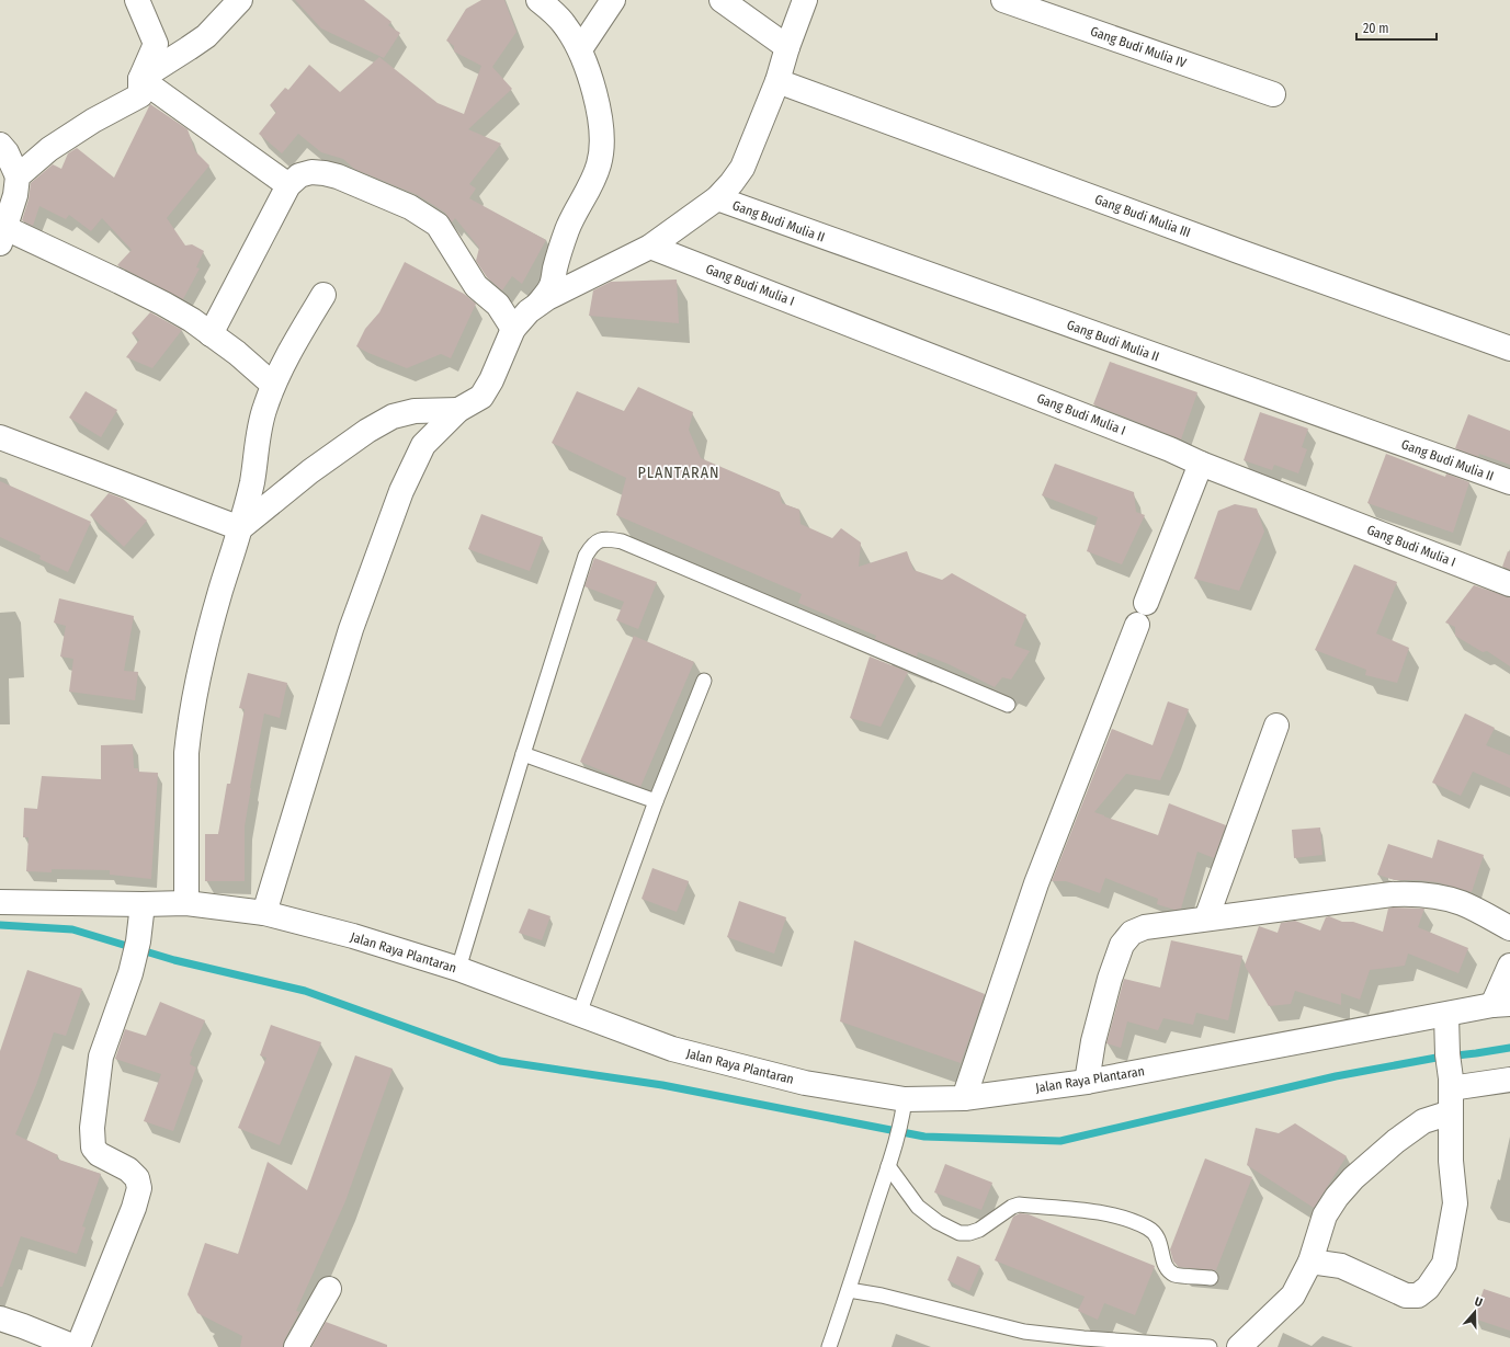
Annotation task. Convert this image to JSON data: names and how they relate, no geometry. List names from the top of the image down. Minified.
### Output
{"streets":{"street":["Gang Budi Mulia IV","Gang Budi Mulia III","Gang Budi Mulia II","Gang Budi Mulia I","Jalan Raya Plantaran"]},"districts":["PLANTARAN"],"scale_bar":"20 m","north":"top"}
